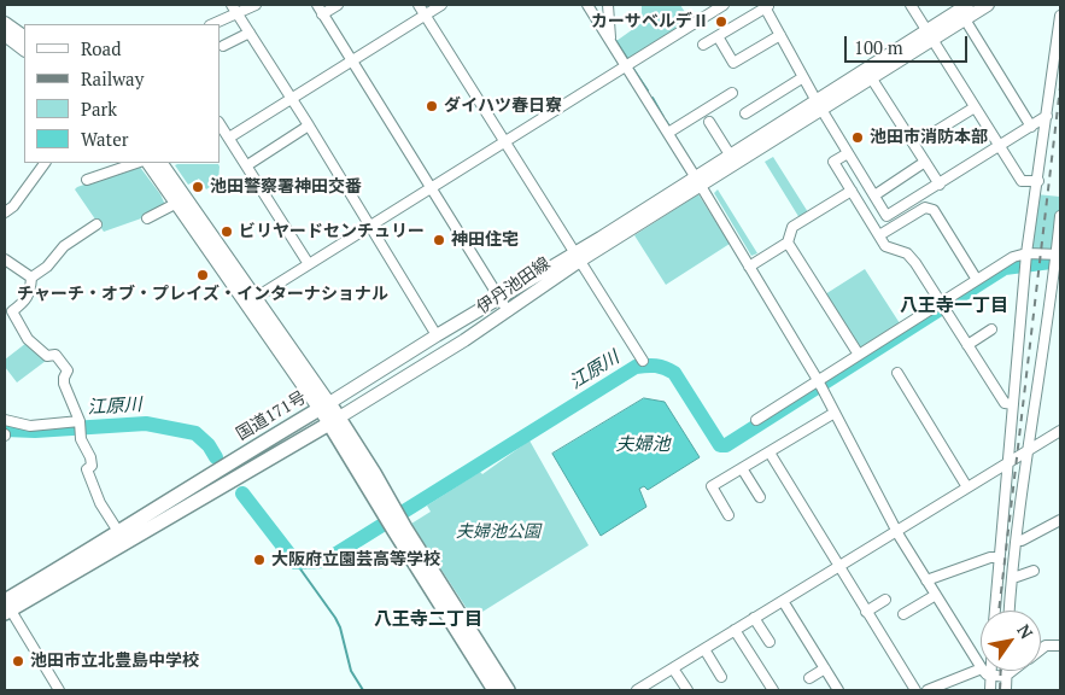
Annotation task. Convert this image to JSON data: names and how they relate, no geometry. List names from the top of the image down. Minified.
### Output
{"streets":{"highway":["国道171号"],"main road":["伊丹池田線"]},"crossings":[["伊丹池田線","国道171号"]],"districts":["八王寺一丁目","八王寺二丁目"],"water":["江原川","夫婦池"],"parks":["夫婦池公園"],"places":["カーサベルデⅡ","ダイハツ春日寮","池田市消防本部","池田警察署神田交番","ビリヤードセンチュリー","神田住宅","チャーチ・オブ・プレイズ・インターナショナル","大阪府立園芸高等学校","池田市立北豊島中学校"],"legend":["Road","Railway","Park","Water"],"scale_bar":"100 m","north":"top right"}
